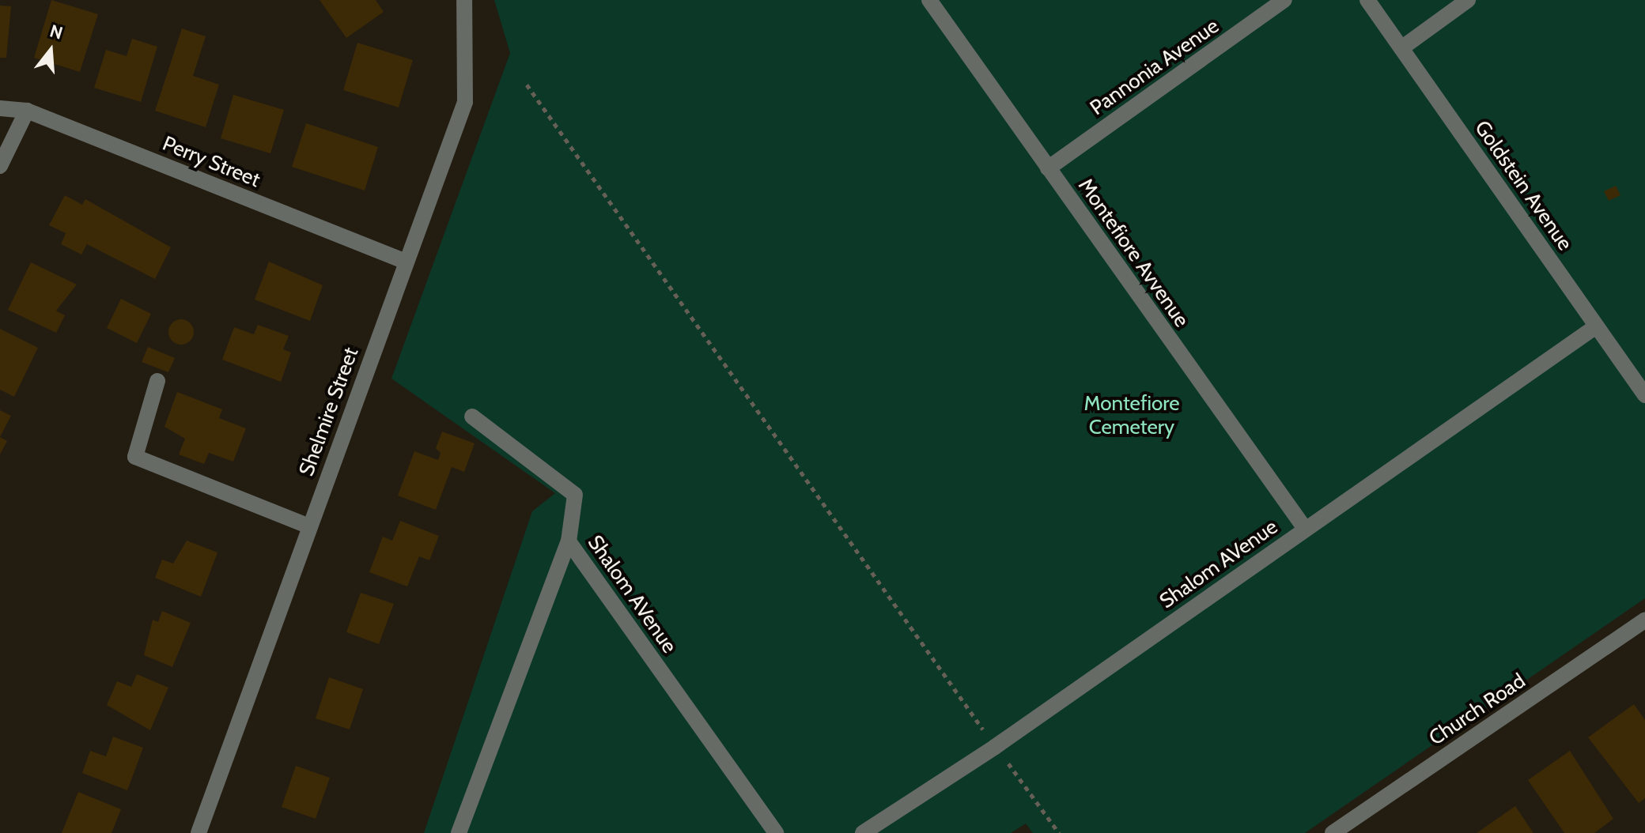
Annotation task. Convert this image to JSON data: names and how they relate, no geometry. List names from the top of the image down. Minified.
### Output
{"streets":{"street":["Pannonia Avenue","Perry Street","Goldstein Avenue","Montefiore Avvenue","Shelmire Street","Shalom AVenue","Church Road"]},"crossings":[["Pannonia Avenue","Montefiore Avvenue"],["Perry Street","Shelmire Street"],["Goldstein Avenue","Shalom AVenue"],["Montefiore Avvenue","Shalom AVenue"]],"parks":["Montefiore Cemetery"],"north":"top"}
